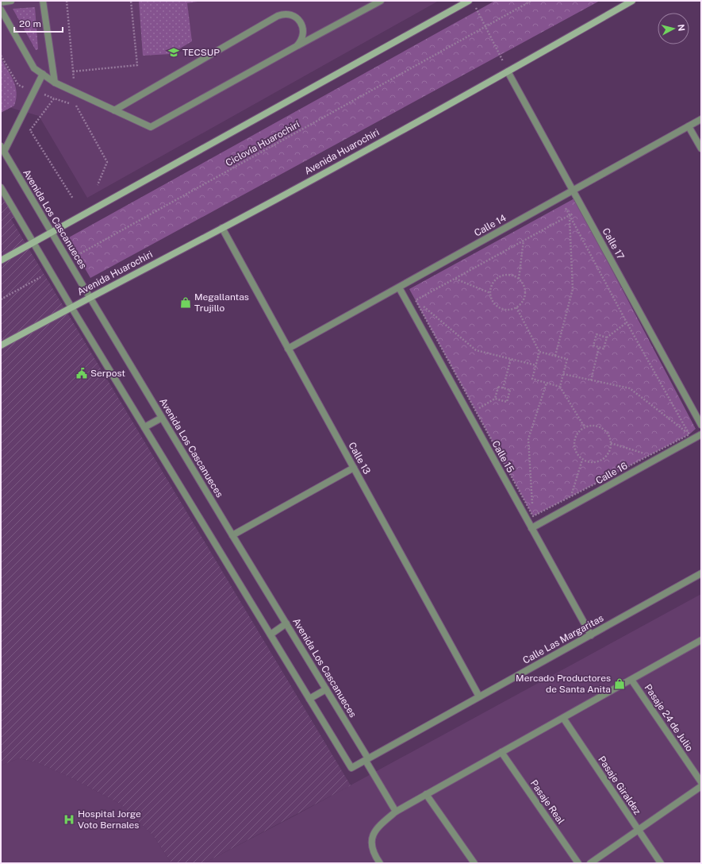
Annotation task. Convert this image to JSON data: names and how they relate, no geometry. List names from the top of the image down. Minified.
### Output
{"streets":{"main road":["Avenida Huarochiri"],"street":["Avenida Los Cascanueces","Calle 14","Calle 17","Calle 15","Calle 13","Calle 16","Calle Las Margaritas","Pasaje 24 de Julio","Pasaje Giraldez","Pasaje Real"],"path":["Ciclovía Huarochirí"]},"crossings":[["Ciclovía Huarochirí","Avenida Los Cascanueces"],["Avenida Huarochiri","Avenida Los Cascanueces"],["Avenida Huarochiri","Calle 17"],["Avenida Huarochiri","Calle 13"],["Avenida Los Cascanueces","Calle Las Margaritas"],["Calle 14","Calle 17"],["Calle 14","Calle 15"],["Calle 14","Calle 13"],["Calle 15","Calle 16"],["Calle 15","Calle Las Margaritas"],["Calle 13","Calle Las Margaritas"]],"places":{"school or university":["TECSUP"],"shop":["Megallantas Trujillo","Mercado Productores de Santa Anita"],"public building":["Serpost"],"hospital":["Hospital Jorge Voto Bernales"]},"scale_bar":"20 m","north":"right"}
